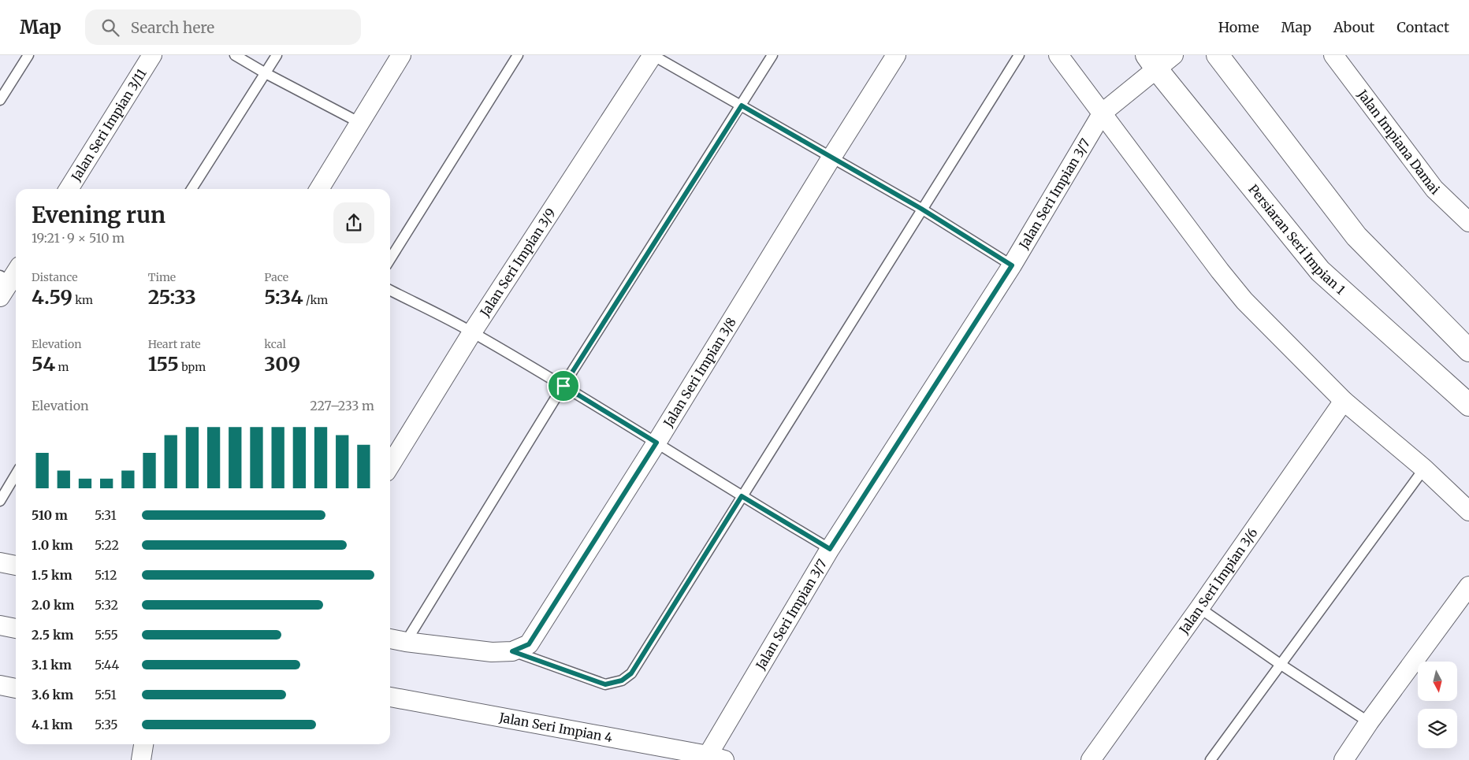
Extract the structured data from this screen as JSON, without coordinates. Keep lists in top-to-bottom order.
{
  "streets": {
    "street": [
      "Jalan Seri Impian 3/11",
      "Jalan Impiana Damai",
      "Jalan Seri Impian 3/7",
      "Persiaran Seri Impian 1",
      "Jalan Seri Impian 3/9",
      "Jalan Seri Impian 3/8",
      "Jalan Seri Impian 3/6",
      "Jalan Seri Impian 4"
    ]
  },
  "crossings": [
    ["Jalan Seri Impian 3/7", "Persiaran Seri Impian 1"],
    ["Jalan Seri Impian 3/7", "Jalan Seri Impian 4"]
  ],
  "north": "bottom",
  "page": {
    "header": "Map",
    "search": "Search here",
    "nav": [
      "Home",
      "Map",
      "About",
      "Contact"
    ],
    "heading": ["Evening run", "19:21 · 9 × 510 m"],
    "stats": [
      ["Distance", "4.59 km"],
      ["Time", "25:33"],
      ["Pace", "5:34 /km"],
      ["Elevation", "54 m"],
      ["Heart rate", "155 bpm"],
      ["kcal", "309"]
    ],
    "chart": ["Elevation", "227–233 m"],
    "list": [
      {
        "name": "510 m",
        "note": "5:31"
      },
      {
        "name": "1.0 km",
        "note": "5:22"
      },
      {
        "name": "1.5 km",
        "note": "5:12"
      },
      {
        "name": "2.0 km",
        "note": "5:32"
      },
      {
        "name": "2.5 km",
        "note": "5:55"
      },
      {
        "name": "3.1 km",
        "note": "5:44"
      },
      {
        "name": "3.6 km",
        "note": "5:51"
      },
      {
        "name": "4.1 km",
        "note": "5:35"
      }
    ]
  }
}
